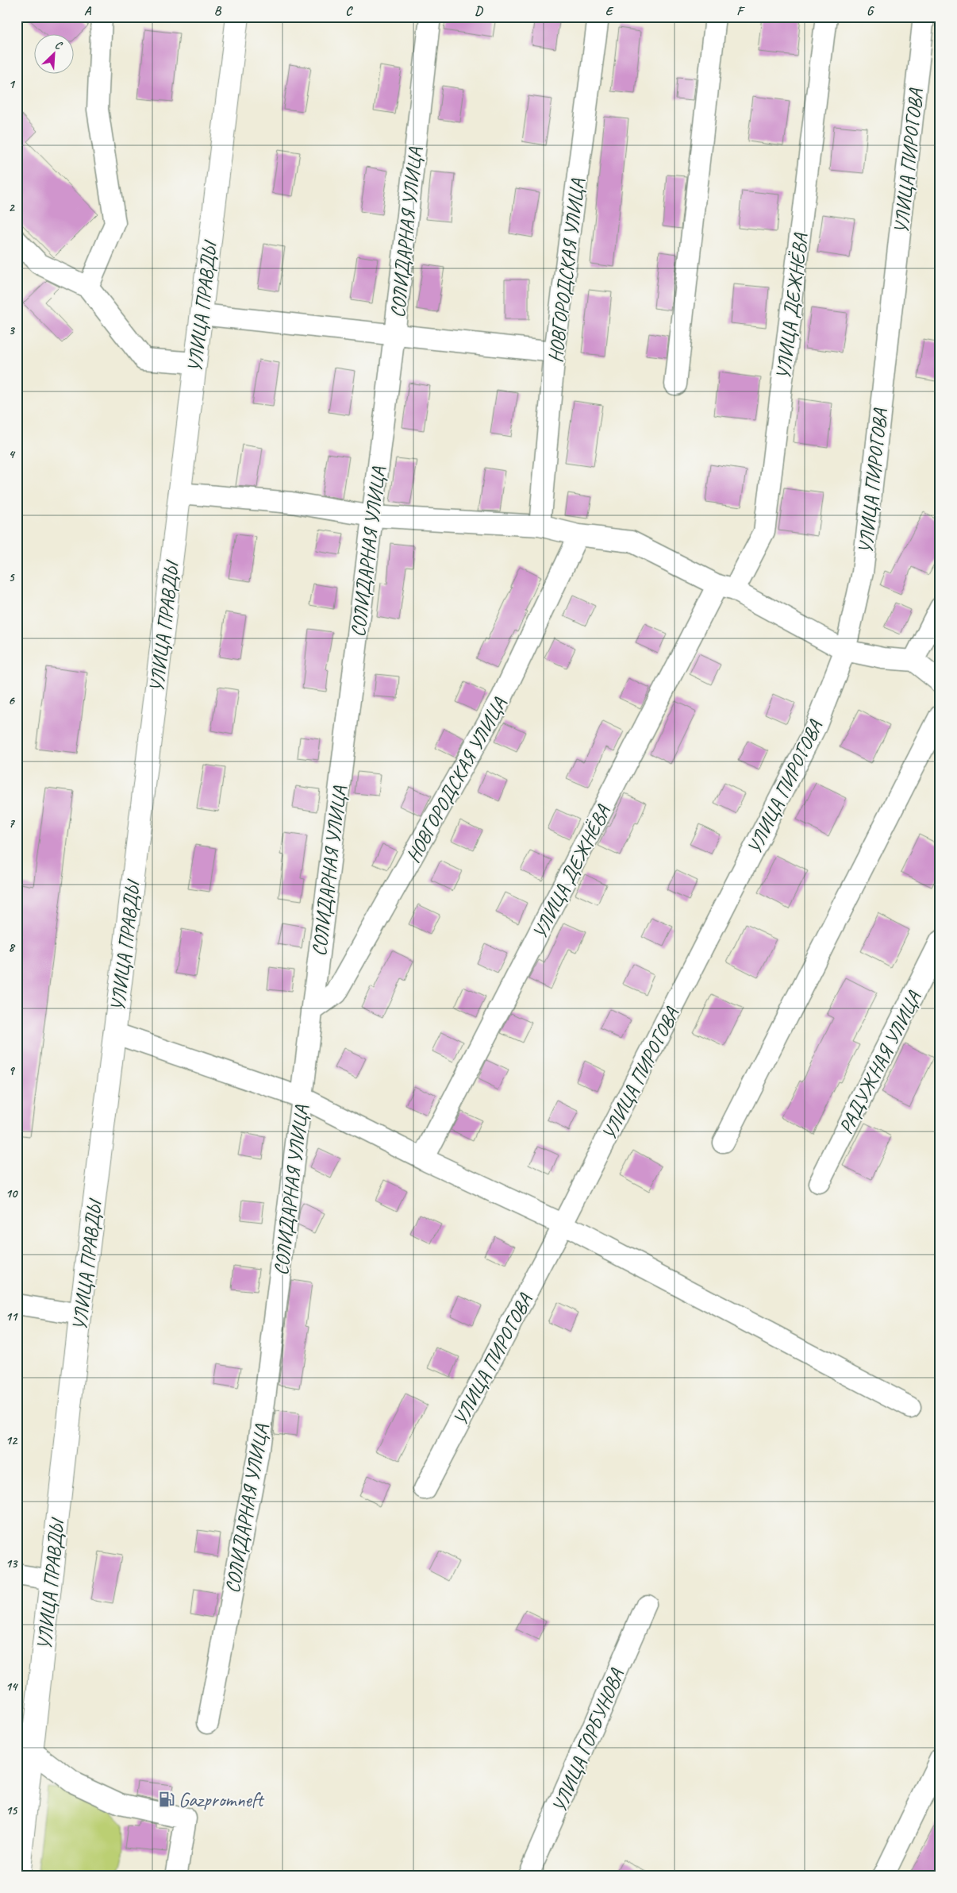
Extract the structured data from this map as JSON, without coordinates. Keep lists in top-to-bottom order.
{
  "streets": {
    "main road": ["УЛИЦА ПРАВДЫ"],
    "street": [
      "УЛИЦА ПИРОГОВА",
      "СОЛИДАРНАЯ УЛИЦА",
      "НОВГОРОДСКАЯ УЛИЦА",
      "УЛИЦА ДЕЖНЁВА",
      "РАДУЖНАЯ УЛИЦА",
      "УЛИЦА ГОРБУНОВА"
    ]
  },
  "crossings": [
    ["СОЛИДАРНАЯ УЛИЦА", "НОВГОРОДСКАЯ УЛИЦА"]
  ],
  "places": {
    "fuel station": ["Gazpromneft"]
  },
  "north": "top right",
  "grid": {
    "columns": [
      "A",
      "B",
      "C",
      "D",
      "E",
      "F",
      "G"
    ],
    "rows": [
      "1",
      "2",
      "3",
      "4",
      "5",
      "6",
      "7",
      "8",
      "9",
      "10",
      "11",
      "12",
      "13",
      "14",
      "15"
    ]
  }
}
